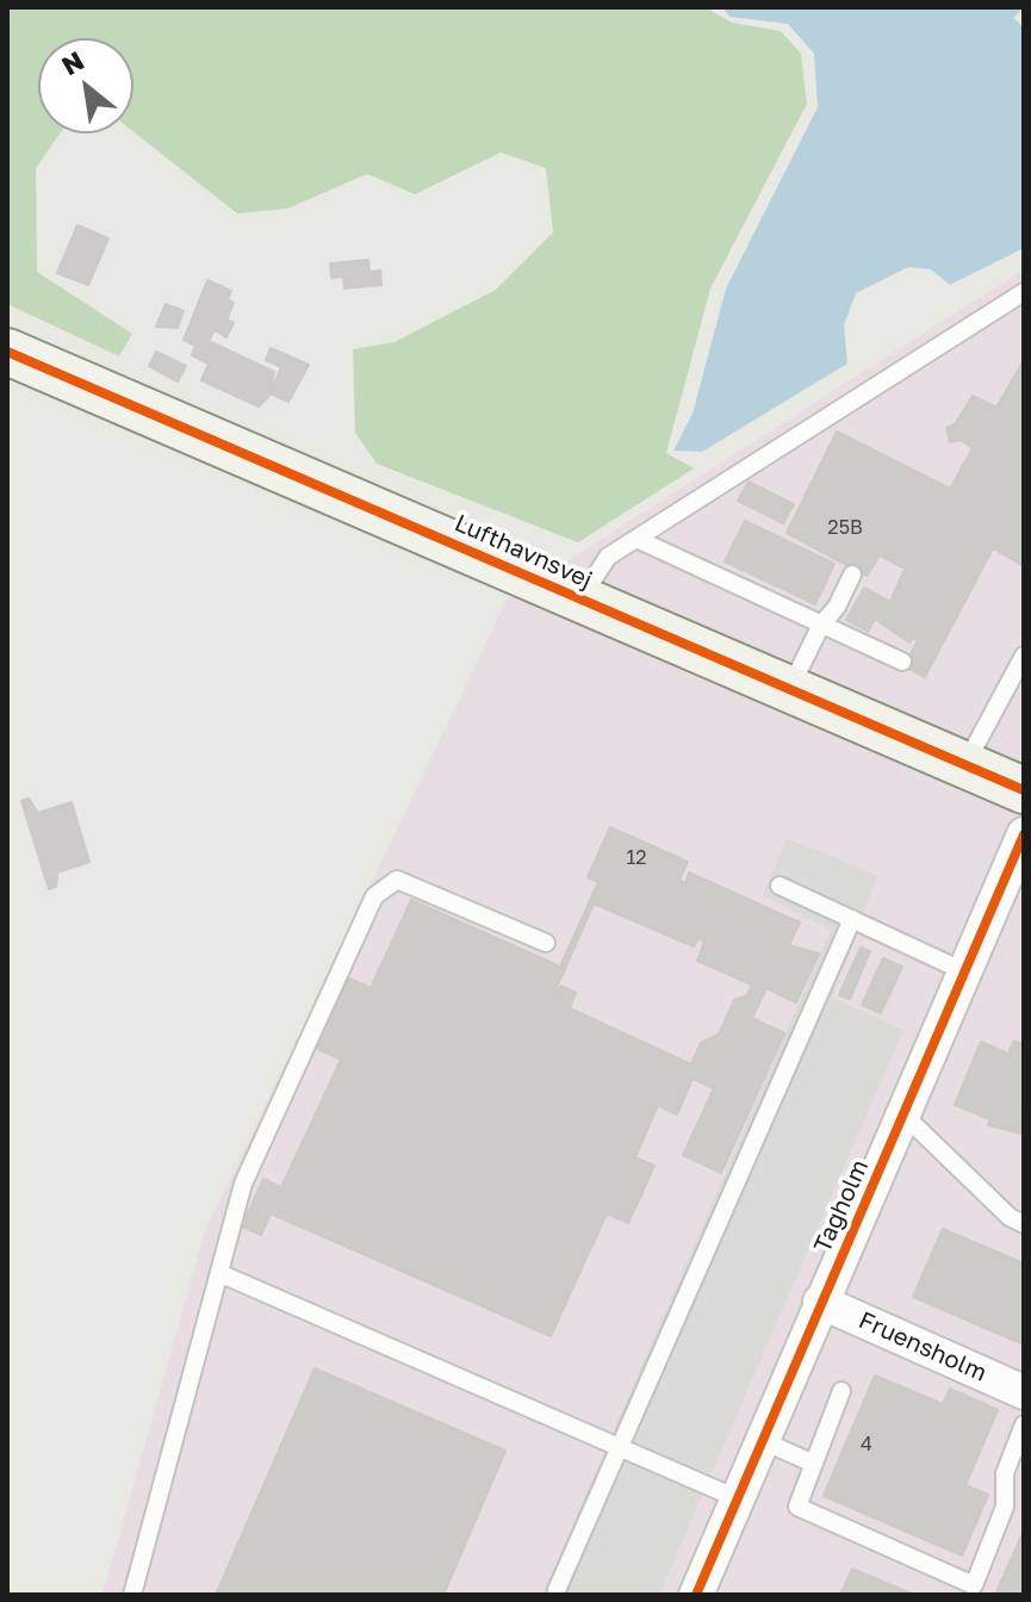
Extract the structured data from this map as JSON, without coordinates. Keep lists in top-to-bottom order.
{
  "streets": {
    "street": ["Lufthavnsvej", "Tagholm", "Fruensholm"]
  },
  "crossings": [
    ["Tagholm", "Fruensholm"]
  ],
  "house_numbers": ["25B", "12", "4"],
  "north": "top left"
}
